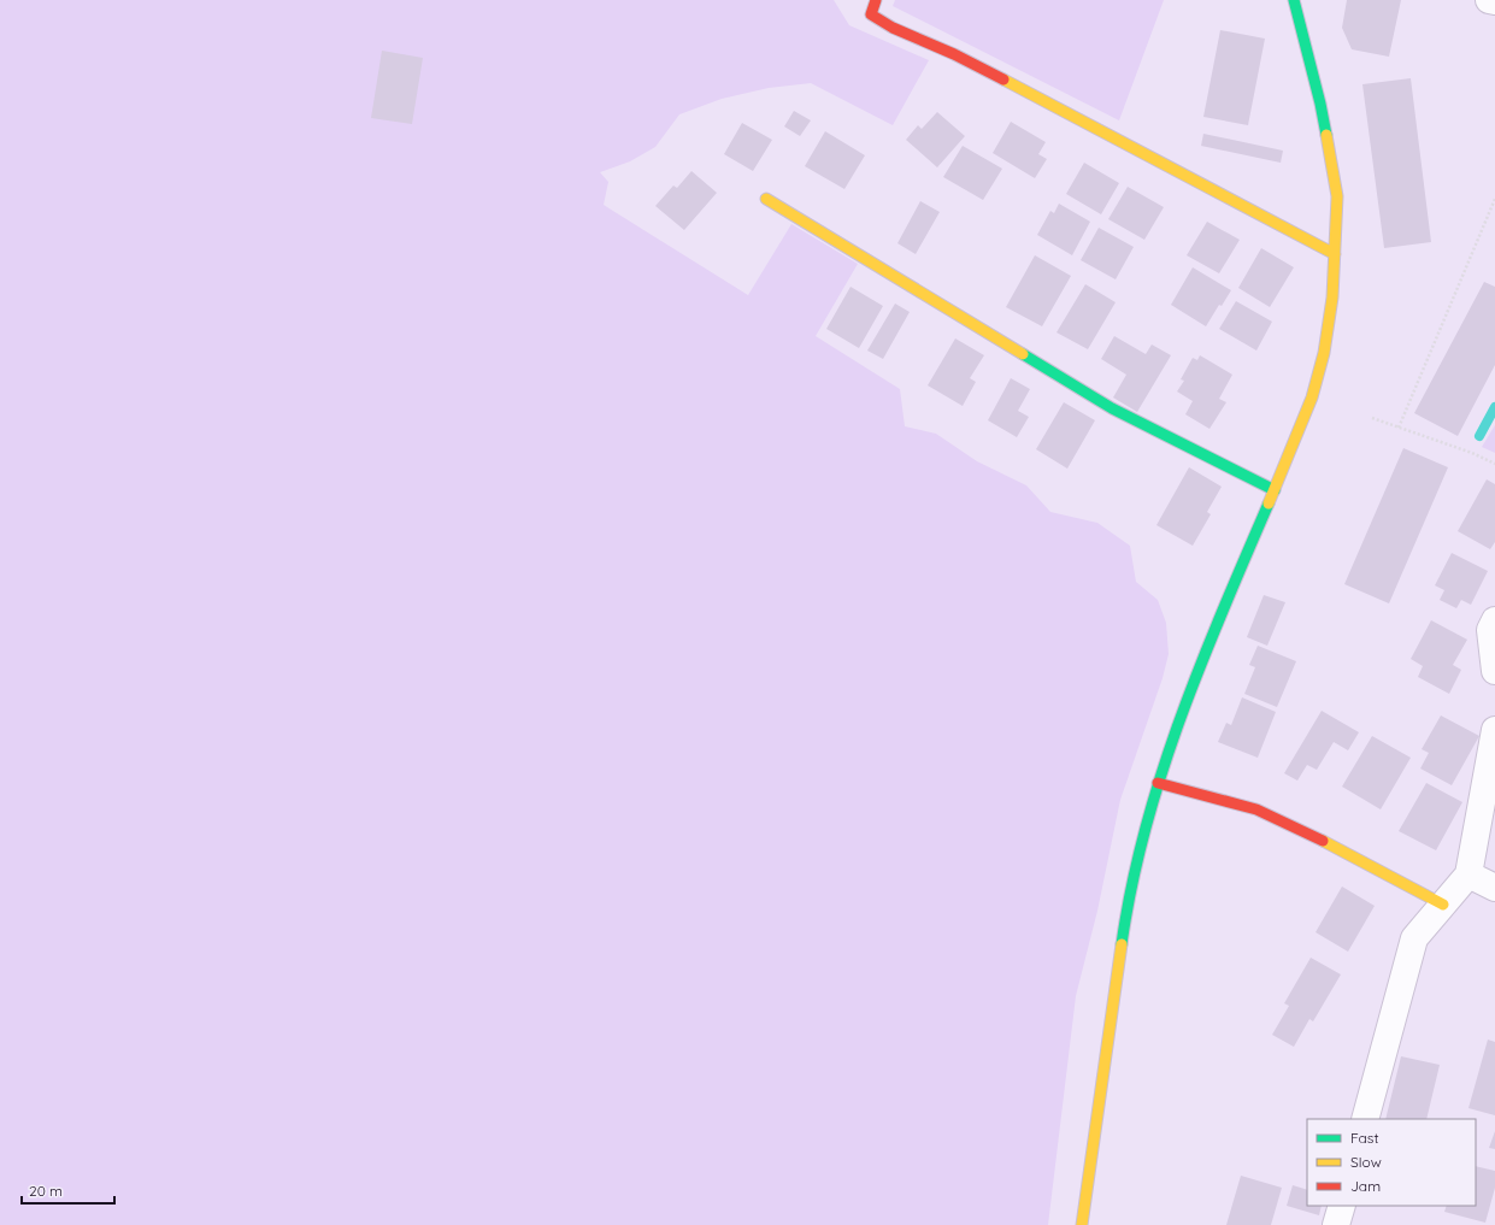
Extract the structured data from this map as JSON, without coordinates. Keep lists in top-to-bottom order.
{
  "legend": ["Fast", "Slow", "Jam"],
  "scale_bar": "20 m"
}
